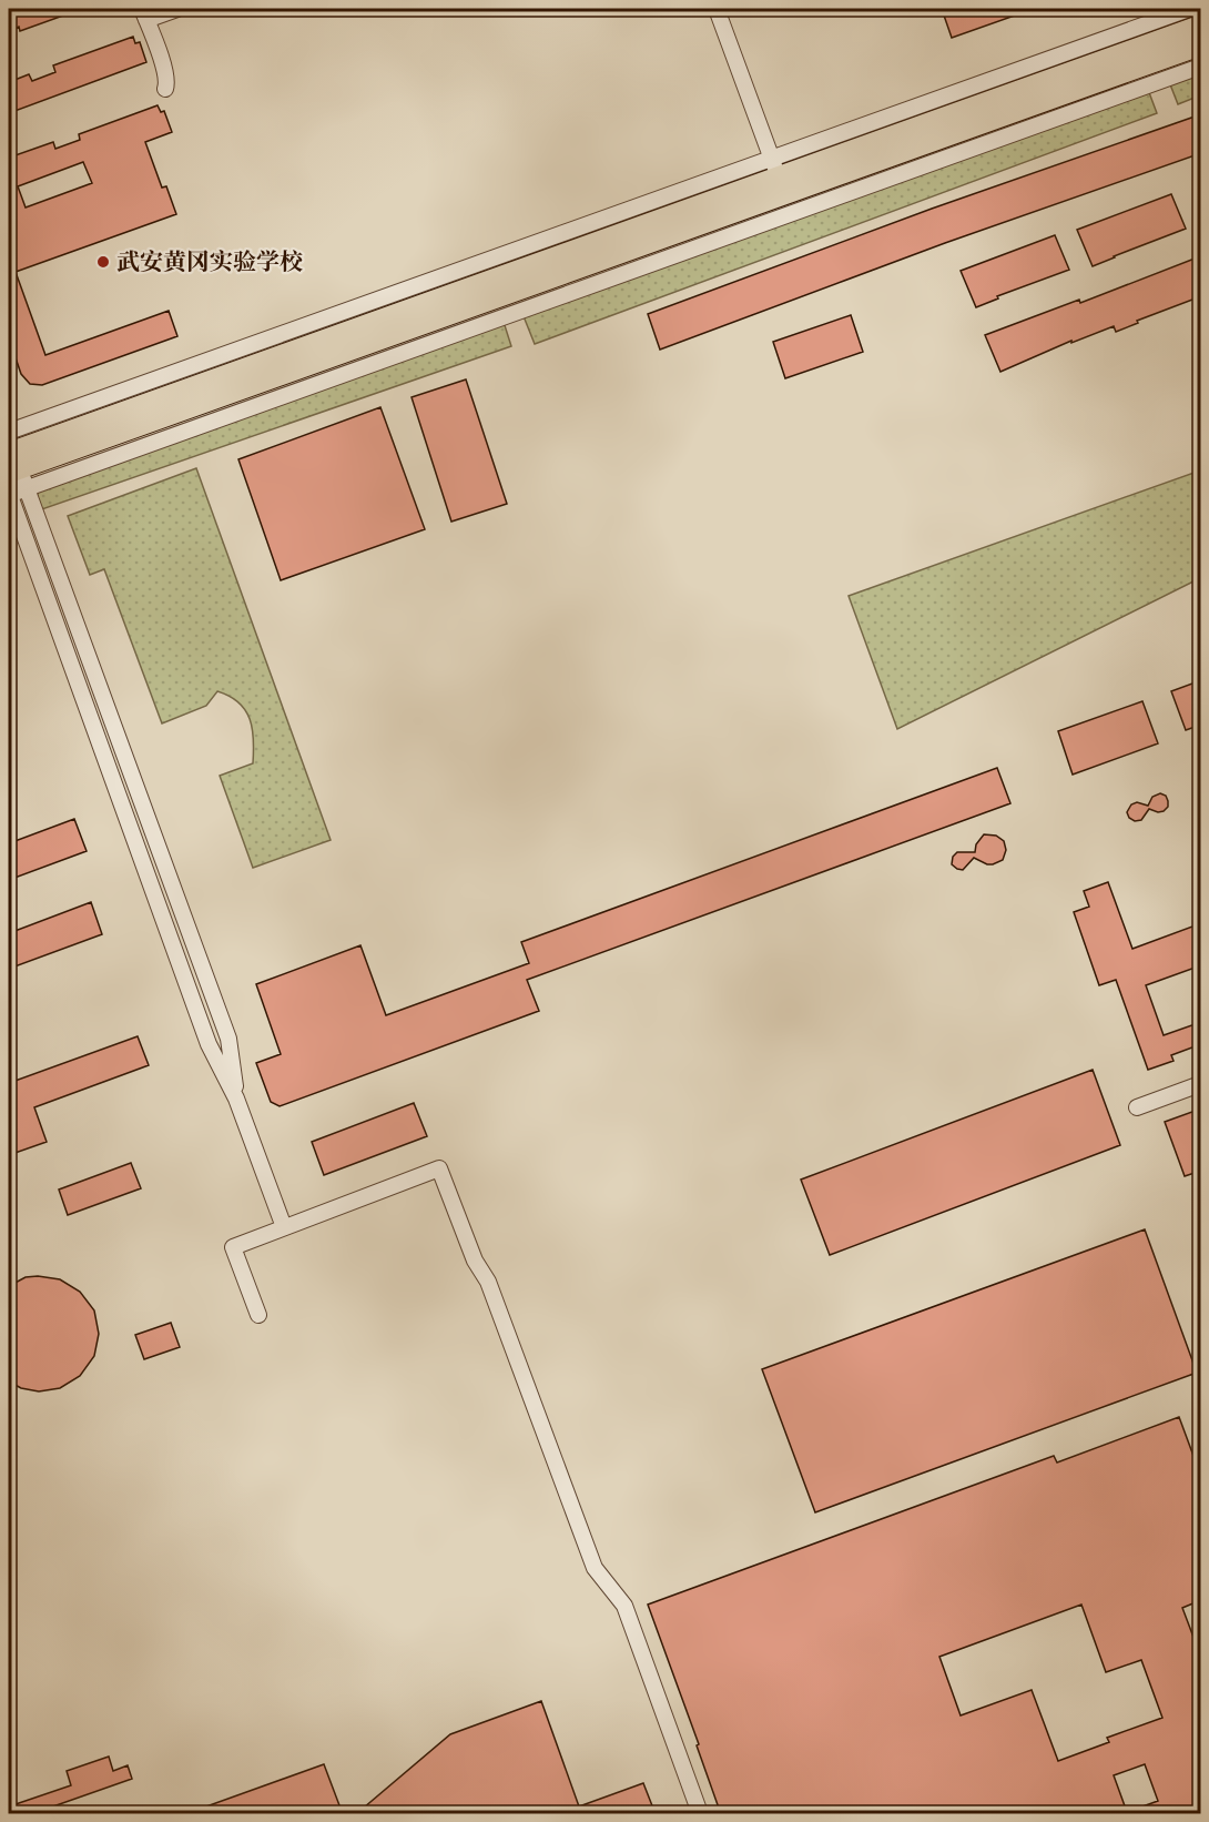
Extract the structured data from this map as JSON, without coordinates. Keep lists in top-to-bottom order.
{
  "places": ["武安黄冈实验学校"]
}
